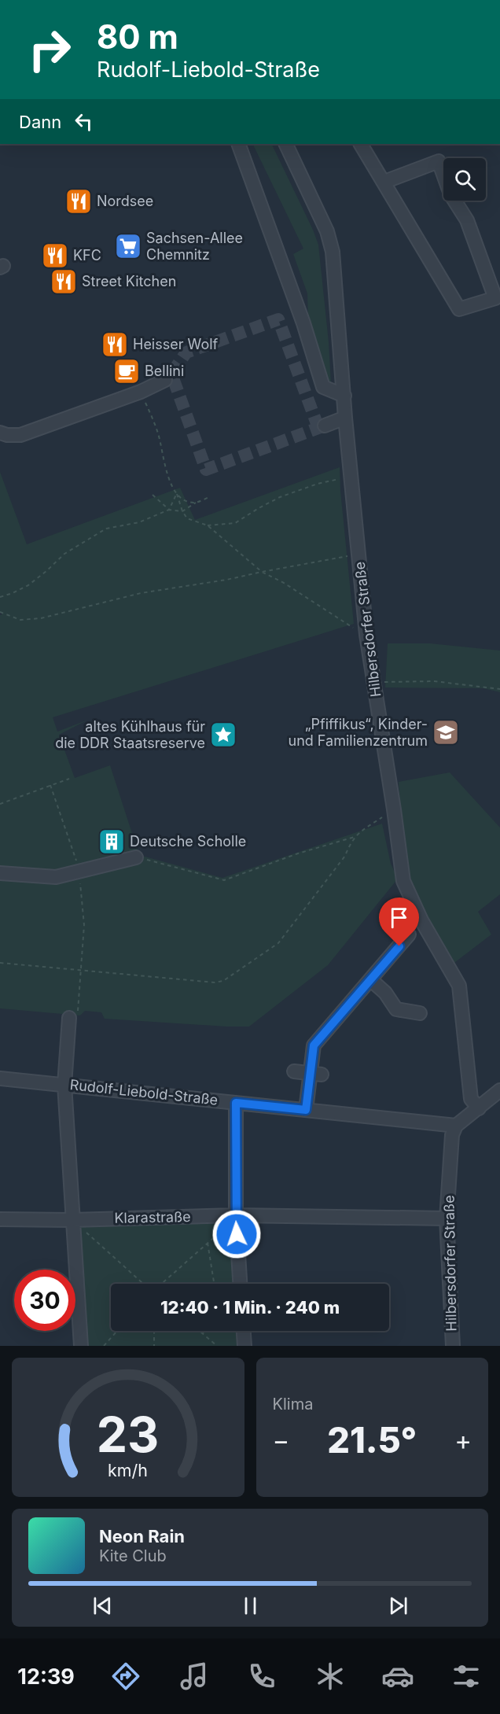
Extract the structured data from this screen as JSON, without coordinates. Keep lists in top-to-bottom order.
{
  "streets": {
    "street": ["Hilbersdorfer Straße", "Rudolf-Liebold-Straße", "Klarastraße"]
  },
  "crossings": [
    ["Hilbersdorfer Straße", "Rudolf-Liebold-Straße"],
    ["Hilbersdorfer Straße", "Klarastraße"]
  ],
  "places": {
    "restaurant": [
      "Nordsee",
      "KFC",
      "Street Kitchen",
      "Heisser Wolf"
    ],
    "supermarket": ["Sachsen-Allee Chemnitz"],
    "cafe": ["Bellini"],
    "school or university": ["„Pfiffikus“, Kinder- und Familienzentrum"],
    "place": ["altes Kühlhaus für die DDR Staatsreserve"],
    "building": ["Deutsche Scholle"]
  },
  "page": {
    "turn": ["80 m", "Rudolf-Liebold-Straße"],
    "then": "Dann",
    "limit": "30",
    "trip": "12:40 · 1 Min. · 240 m",
    "tile": "Klima",
    "heat": ["−", "21.5°", "+"],
    "song": ["Neon Rain", "Kite Club"],
    "tabs": "12:39",
    "gauge": ["23", "km/h"]
  }
}
